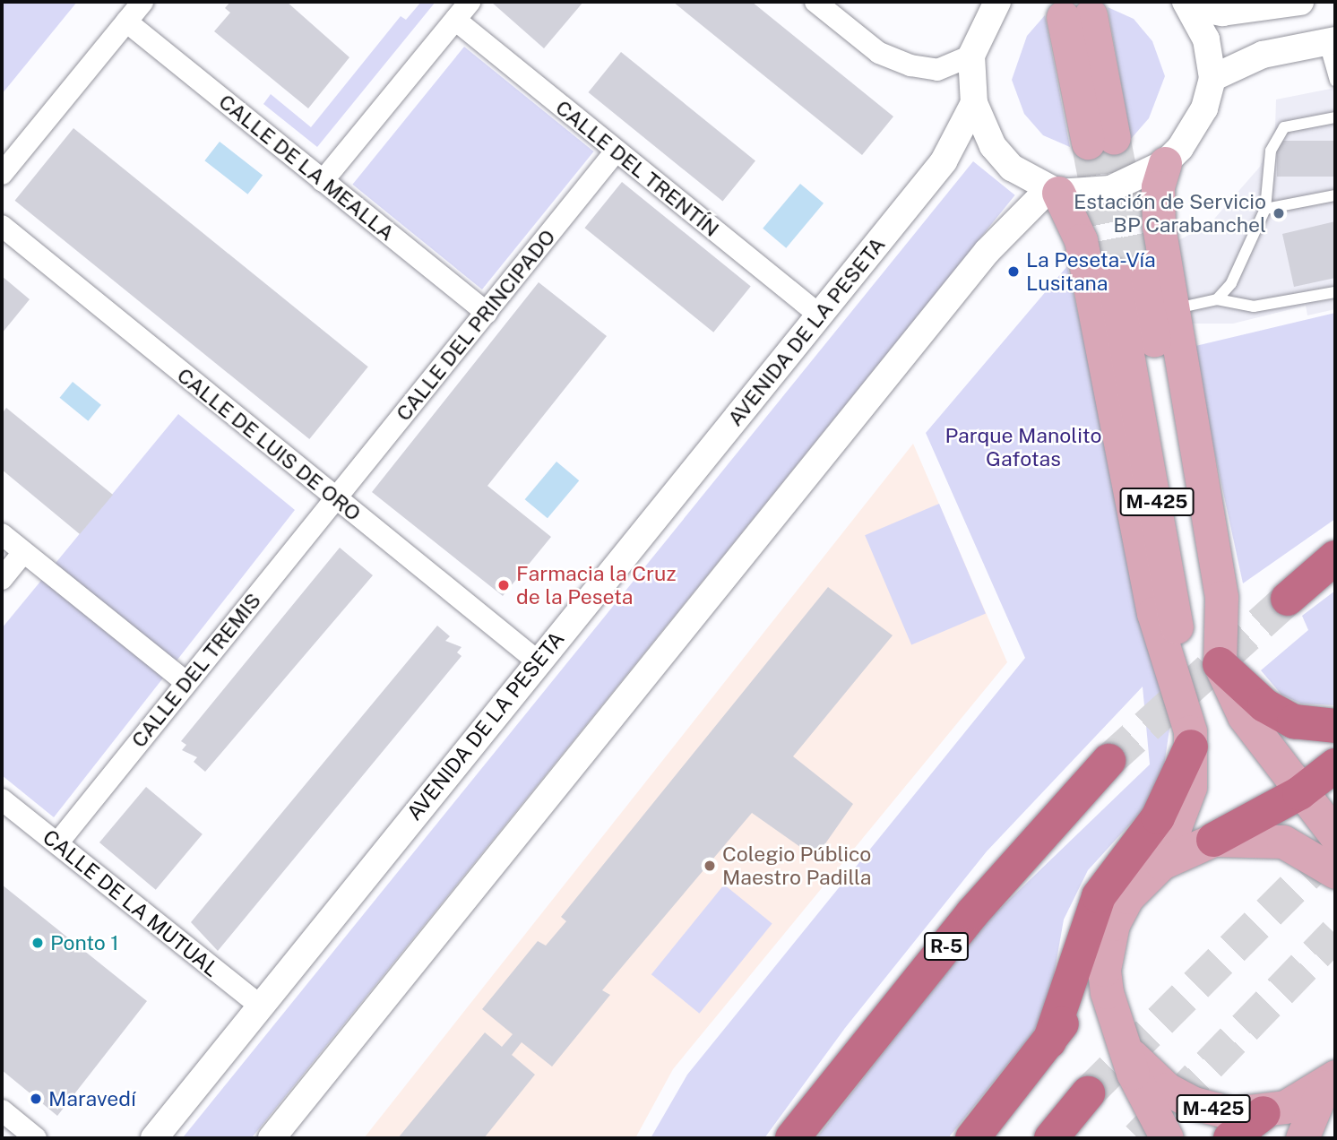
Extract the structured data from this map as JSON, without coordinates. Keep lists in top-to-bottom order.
{
  "streets": {
    "highway": ["M-425", "R-5"],
    "street": [
      "CALLE DE LA MEALLA",
      "CALLE DEL TRENTÍN",
      "CALLE DEL PRINCIPADO",
      "AVENIDA DE LA PESETA",
      "CALLE DE LUIS DE ORO",
      "CALLE DEL TREMIS",
      "CALLE DE LA MUTUAL"
    ]
  },
  "crossings": [
    ["CALLE DE LA MEALLA", "CALLE DEL PRINCIPADO"],
    ["CALLE DEL TRENTÍN", "CALLE DEL PRINCIPADO"],
    ["CALLE DEL TRENTÍN", "AVENIDA DE LA PESETA"],
    ["CALLE DEL PRINCIPADO", "CALLE DE LUIS DE ORO"],
    ["CALLE DEL PRINCIPADO", "CALLE DEL TREMIS"],
    ["AVENIDA DE LA PESETA", "CALLE DE LUIS DE ORO"],
    ["AVENIDA DE LA PESETA", "CALLE DE LA MUTUAL"],
    ["CALLE DE LUIS DE ORO", "CALLE DEL TREMIS"],
    ["CALLE DEL TREMIS", "CALLE DE LA MUTUAL"]
  ],
  "parks": ["Parque Manolito Gafotas"],
  "places": [
    "Estación de Servicio BP Carabanchel",
    "La Peseta-Vía Lusitana",
    "Farmacia la Cruz de la Peseta",
    "Colegio Público Maestro Padilla",
    "Ponto 1",
    "Maravedí"
  ]
}
